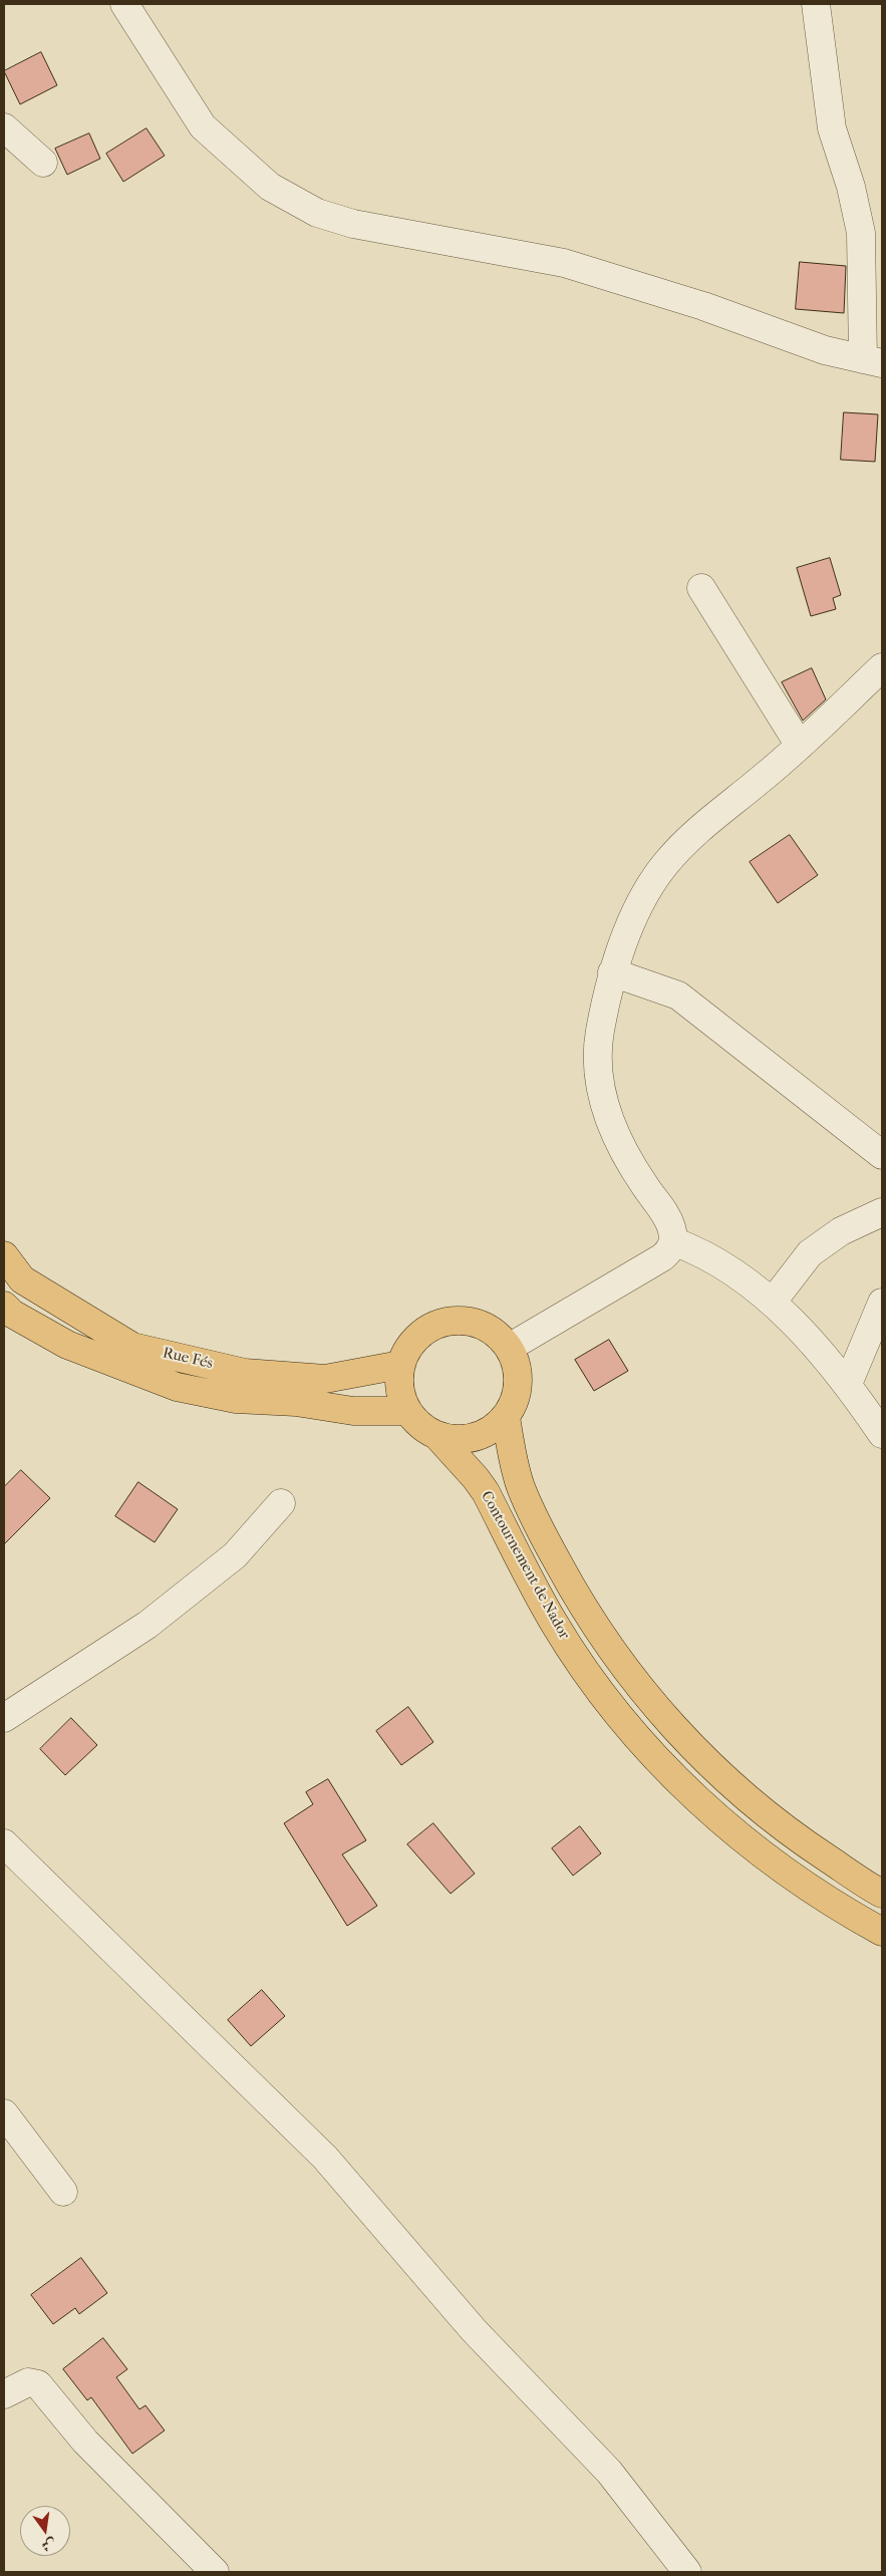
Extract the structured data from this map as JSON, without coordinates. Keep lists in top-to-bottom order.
{
  "streets": {
    "highway": ["Rue Fés", "Contournement de Nador"]
  },
  "crossings": [
    ["Rue Fés", "Contournement de Nador"]
  ],
  "north": "bottom"
}
